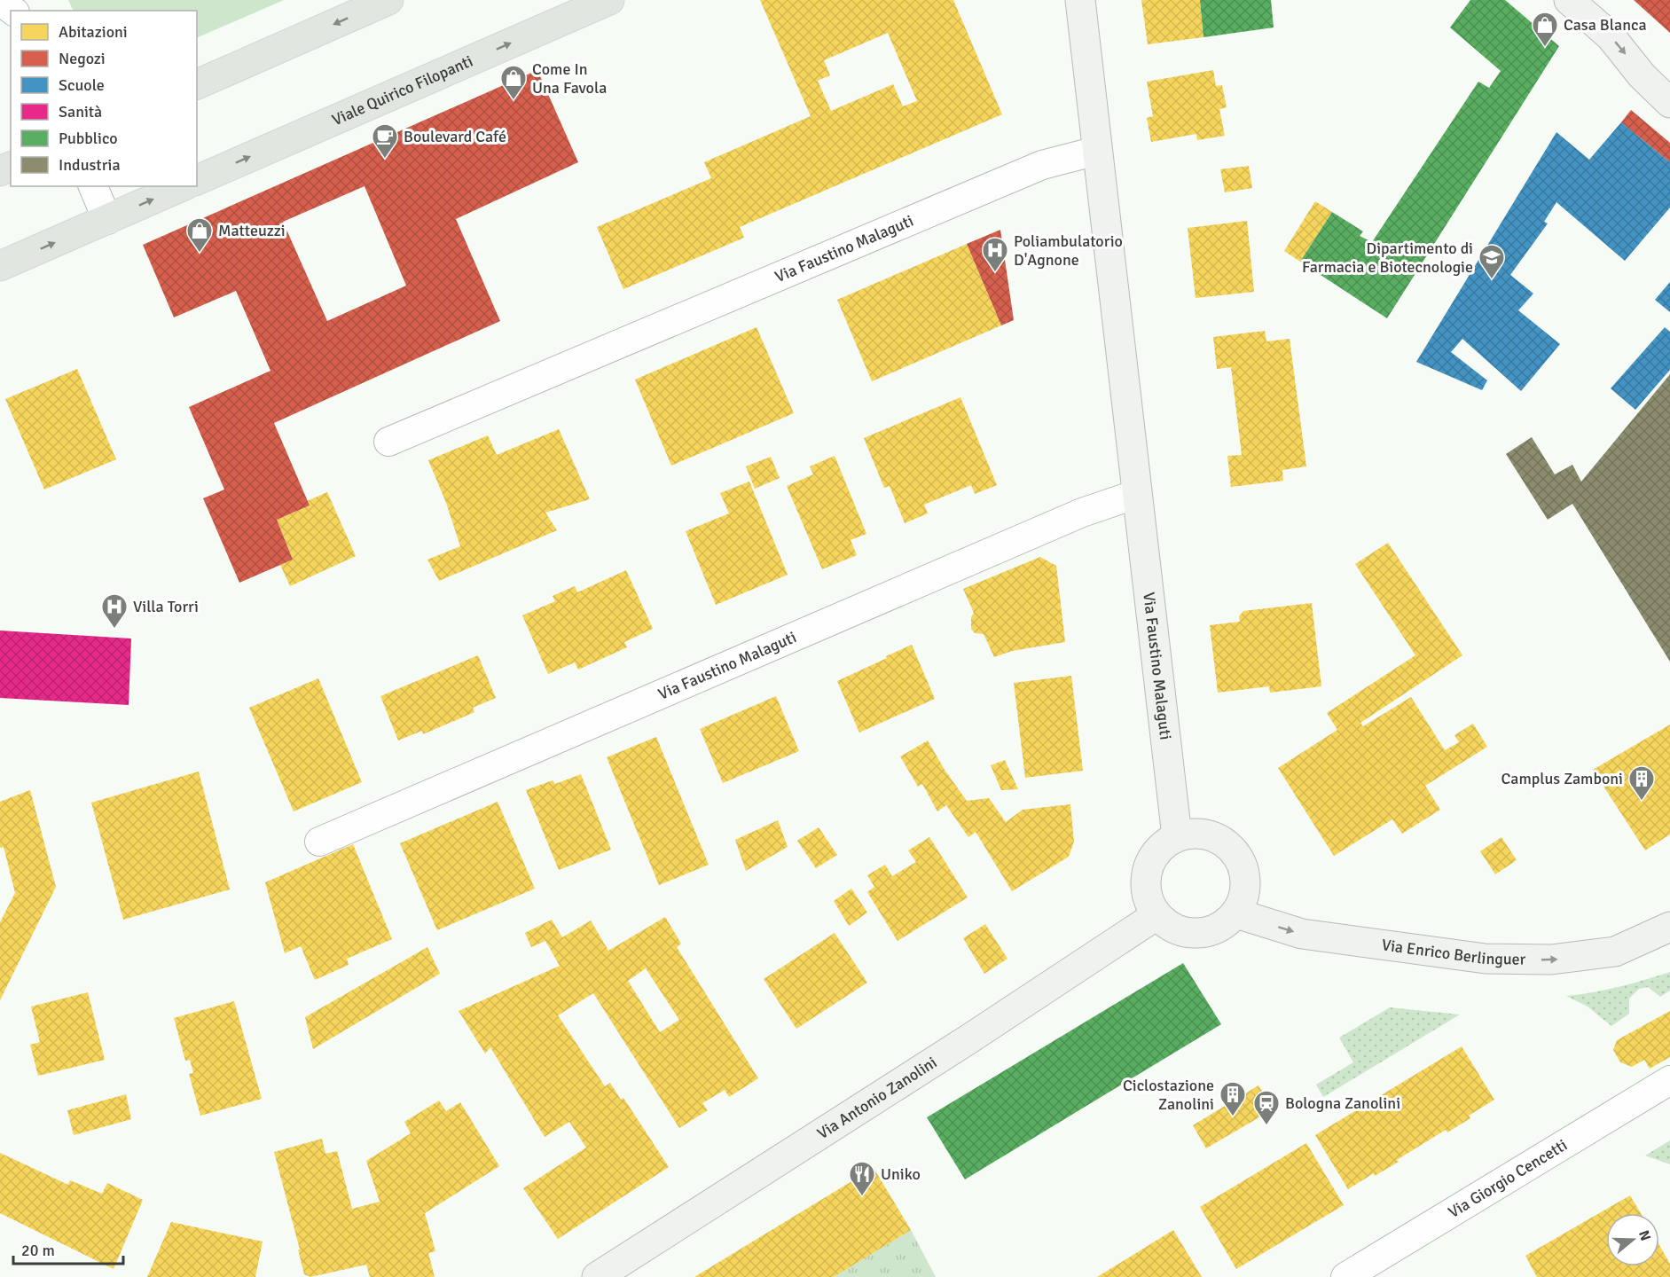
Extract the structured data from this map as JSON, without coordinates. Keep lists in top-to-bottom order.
{
  "streets": {
    "main road": [
      "Viale Quirico Filopanti",
      "Via Faustino Malaguti",
      "Via Enrico Berlinguer",
      "Via Antonio Zanolini"
    ],
    "street": ["Via Giorgio Cencetti"]
  },
  "crossings": [
    ["Via Faustino Malaguti", "Via Enrico Berlinguer"],
    ["Via Faustino Malaguti", "Via Antonio Zanolini"],
    ["Via Enrico Berlinguer", "Via Antonio Zanolini"]
  ],
  "one_way": ["Via Enrico Berlinguer"],
  "places": {
    "shop": ["Casa Blanca", "Come In Una Favola", "Matteuzzi"],
    "cafe": ["Boulevard Café"],
    "hospital": ["Poliambulatorio D'Agnone", "Villa Torri"],
    "school or university": ["Dipartimento di Farmacia e Biotecnologie"],
    "building": ["Camplus Zamboni", "Ciclostazione Zanolini"],
    "station": ["Bologna Zanolini"],
    "restaurant": ["Uniko"]
  },
  "legend": [
    "Abitazioni",
    "Negozi",
    "Scuole",
    "Sanità",
    "Pubblico",
    "Industria"
  ],
  "scale_bar": "20 m",
  "north": "right"
}
